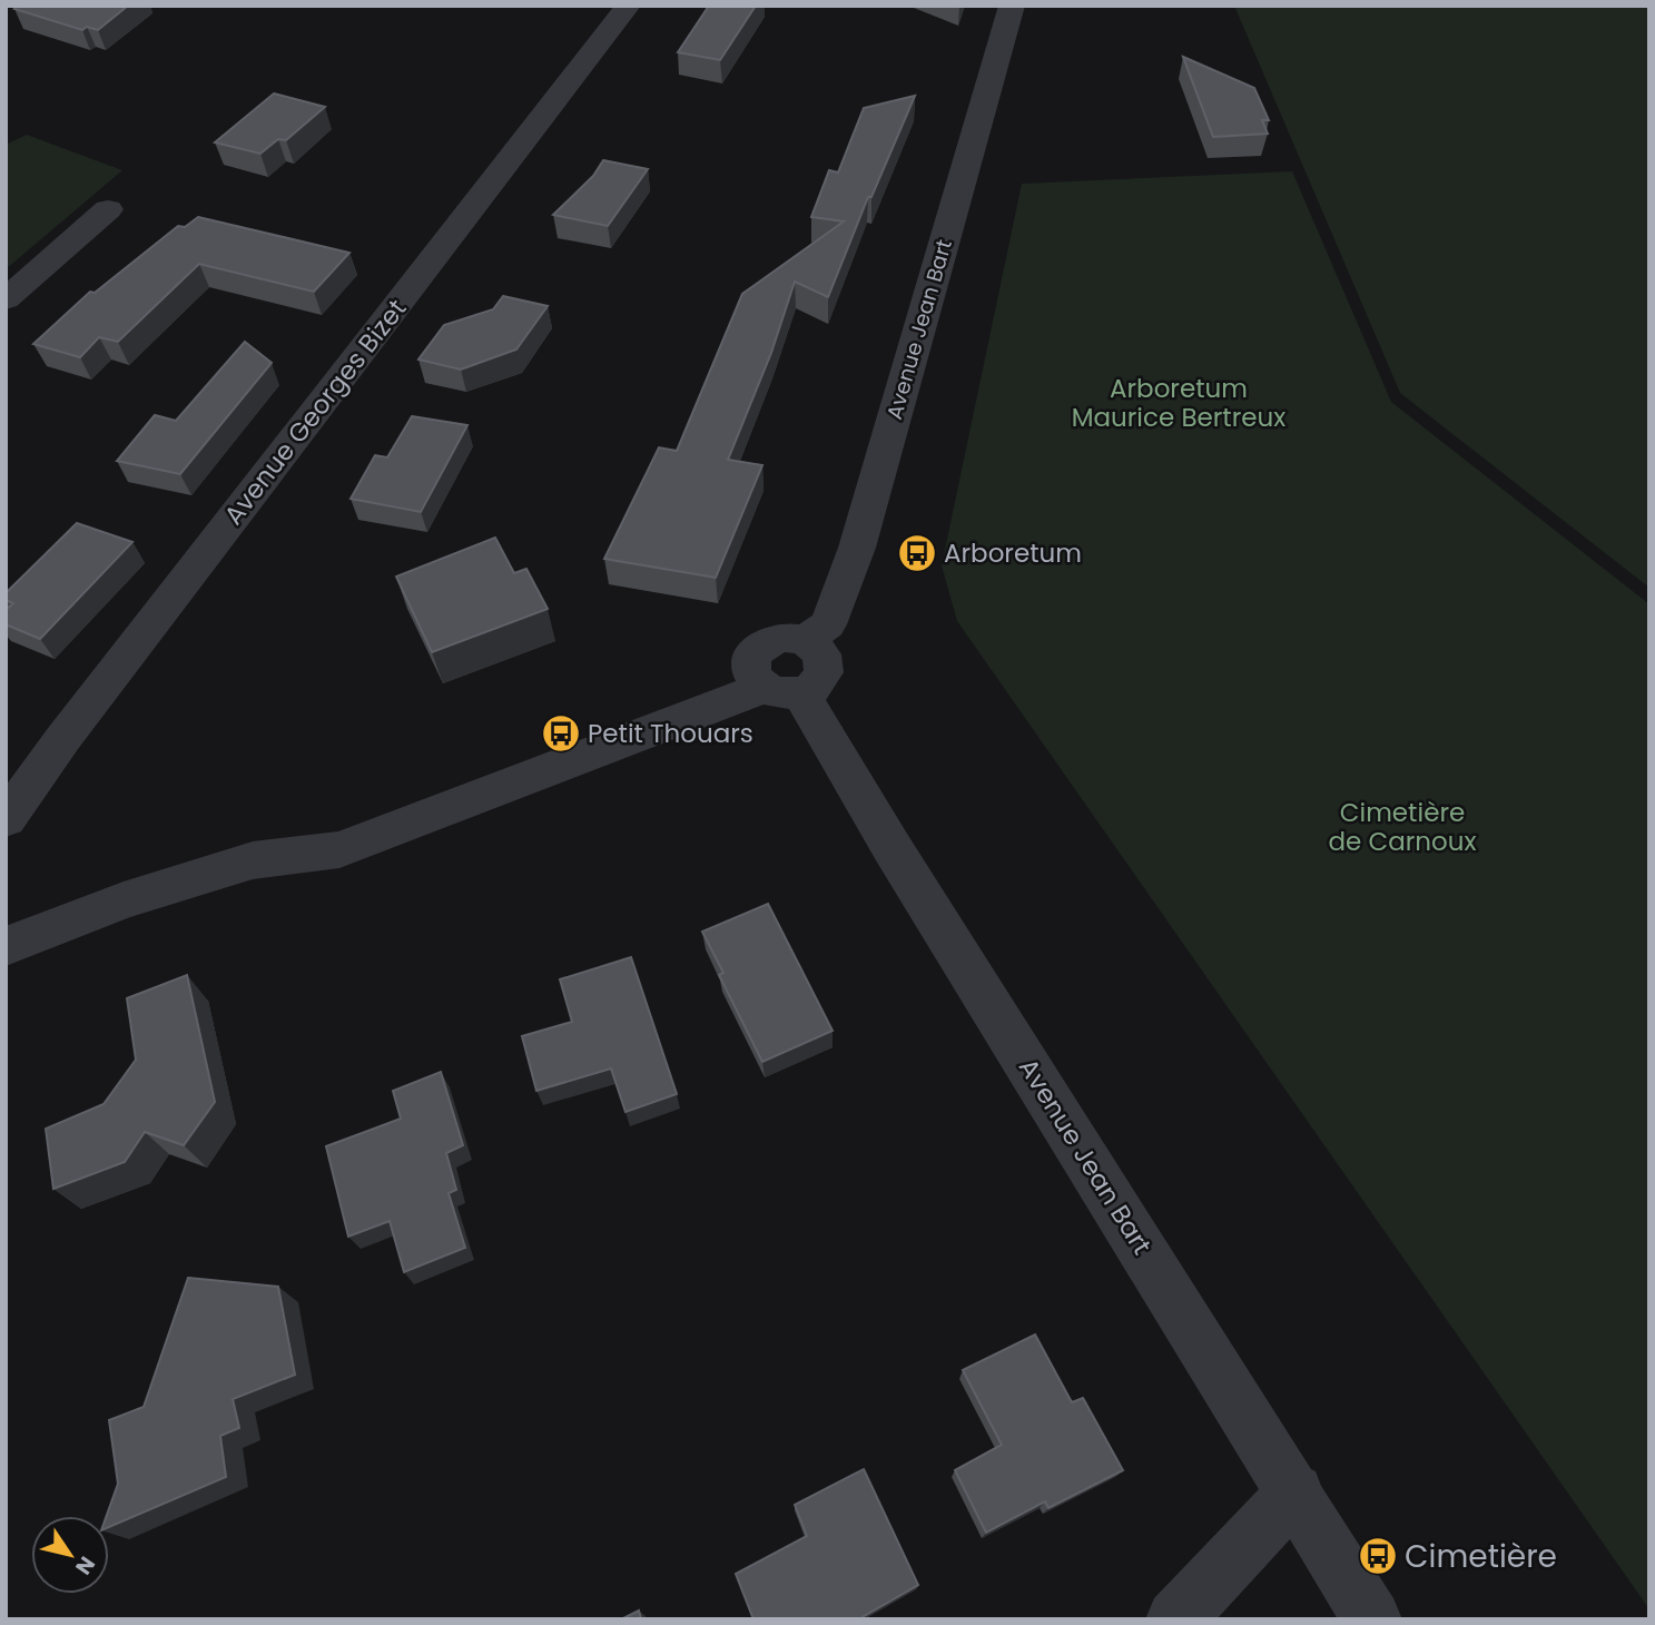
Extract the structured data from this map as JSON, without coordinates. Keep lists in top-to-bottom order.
{
  "streets": {
    "street": ["Avenue Jean Bart", "Avenue Georges Bizet"]
  },
  "parks": ["Arboretum Maurice Bertreux", "Cimetière de Carnoux"],
  "places": {
    "bus stop": ["Arboretum", "Petit Thouars", "Cimetière"]
  },
  "north": "bottom right"
}
